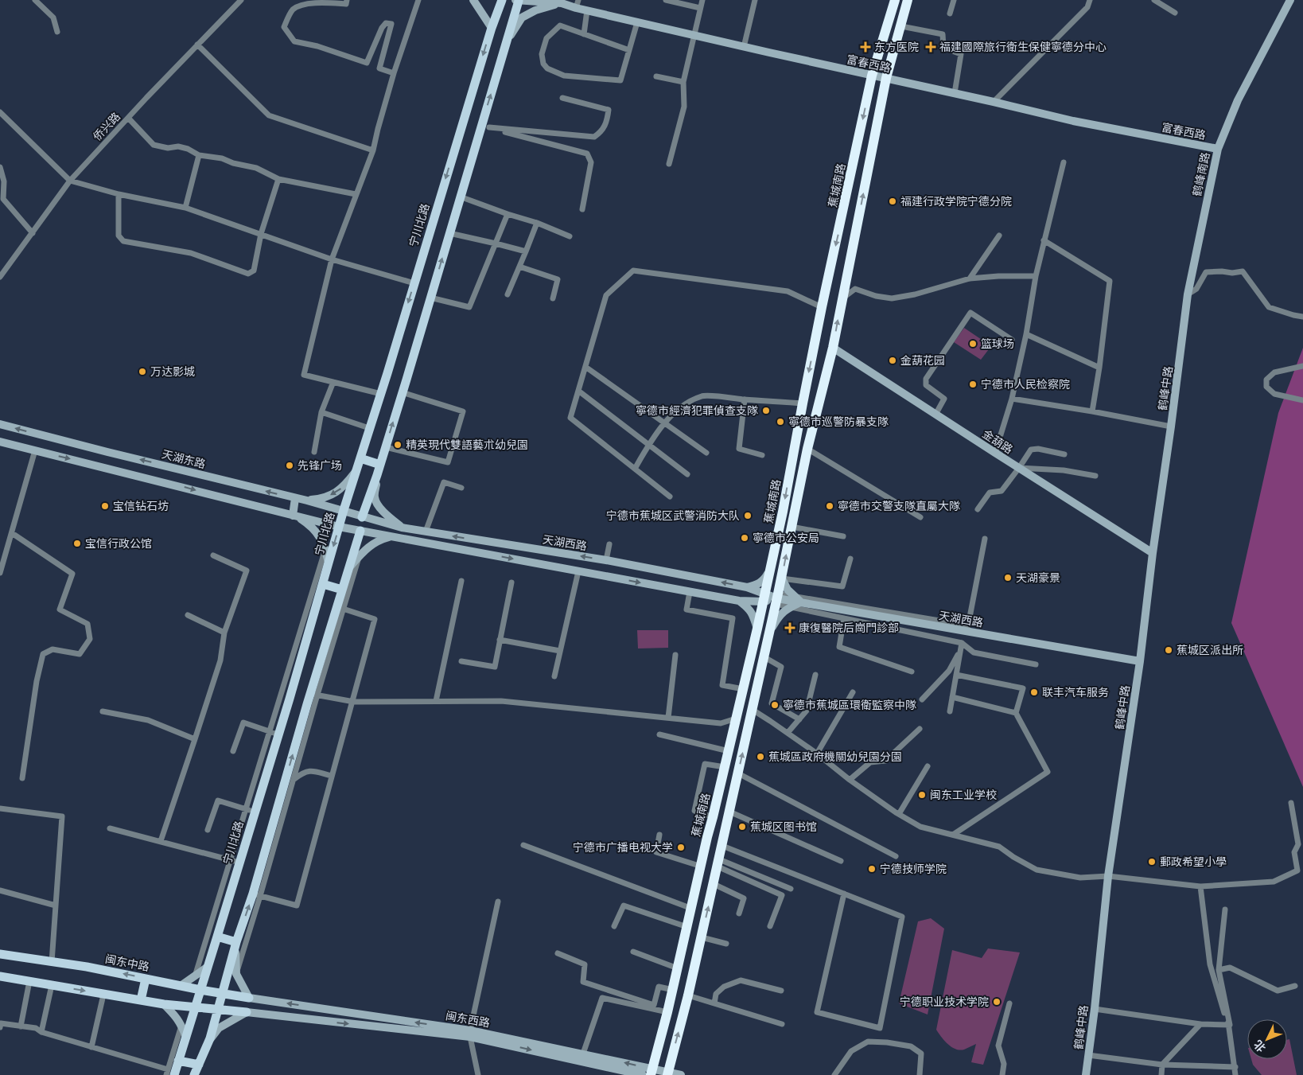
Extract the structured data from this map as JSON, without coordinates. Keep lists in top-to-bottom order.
{
  "streets": {
    "highway": ["蕉城南路"],
    "main road": [
      "富春西路",
      "鹤峰南路",
      "宁川北路",
      "鹤峰中路",
      "金葫路",
      "天湖东路",
      "天湖西路",
      "闽东中路",
      "闽东西路"
    ],
    "street": ["侨兴路"]
  },
  "crossings": [
    ["富春西路", "鹤峰南路"],
    ["富春西路", "蕉城南路"],
    ["鹤峰南路", "鹤峰中路"],
    ["蕉城南路", "天湖西路"],
    ["蕉城南路", "闽东西路"],
    ["宁川北路", "天湖东路"],
    ["宁川北路", "闽东中路"],
    ["鹤峰中路", "金葫路"],
    ["鹤峰中路", "天湖西路"],
    ["天湖东路", "天湖西路"],
    ["闽东中路", "闽东西路"]
  ],
  "places": {
    "health": ["东方医院", "福建國際旅行衛生保健寧德分中心", "康復醫院后崗門診部"],
    "other": [
      "福建行政学院宁德分院",
      "篮球场",
      "金葫花园",
      "万达影城",
      "宁德市人民检察院",
      "寧德市經濟犯罪偵查支隊",
      "寧德市巡警防暴支隊",
      "精英現代雙語藝朮幼兒園",
      "先锋广场",
      "宝信钻石坊",
      "寧德市交警支隊直屬大隊",
      "宁德市蕉城区武警消防大队",
      "寧德市公安局",
      "宝信行政公馆",
      "天湖豪景",
      "蕉城区派出所",
      "联丰汽车服务",
      "寧德市蕉城區環衛監察中隊",
      "蕉城區政府機關幼兒園分園",
      "闽东工业学校",
      "蕉城区图书馆",
      "宁德市广播电视大学",
      "郵政希望小學",
      "宁德技师学院",
      "宁德职业技术学院"
    ]
  },
  "north": "bottom left"
}
